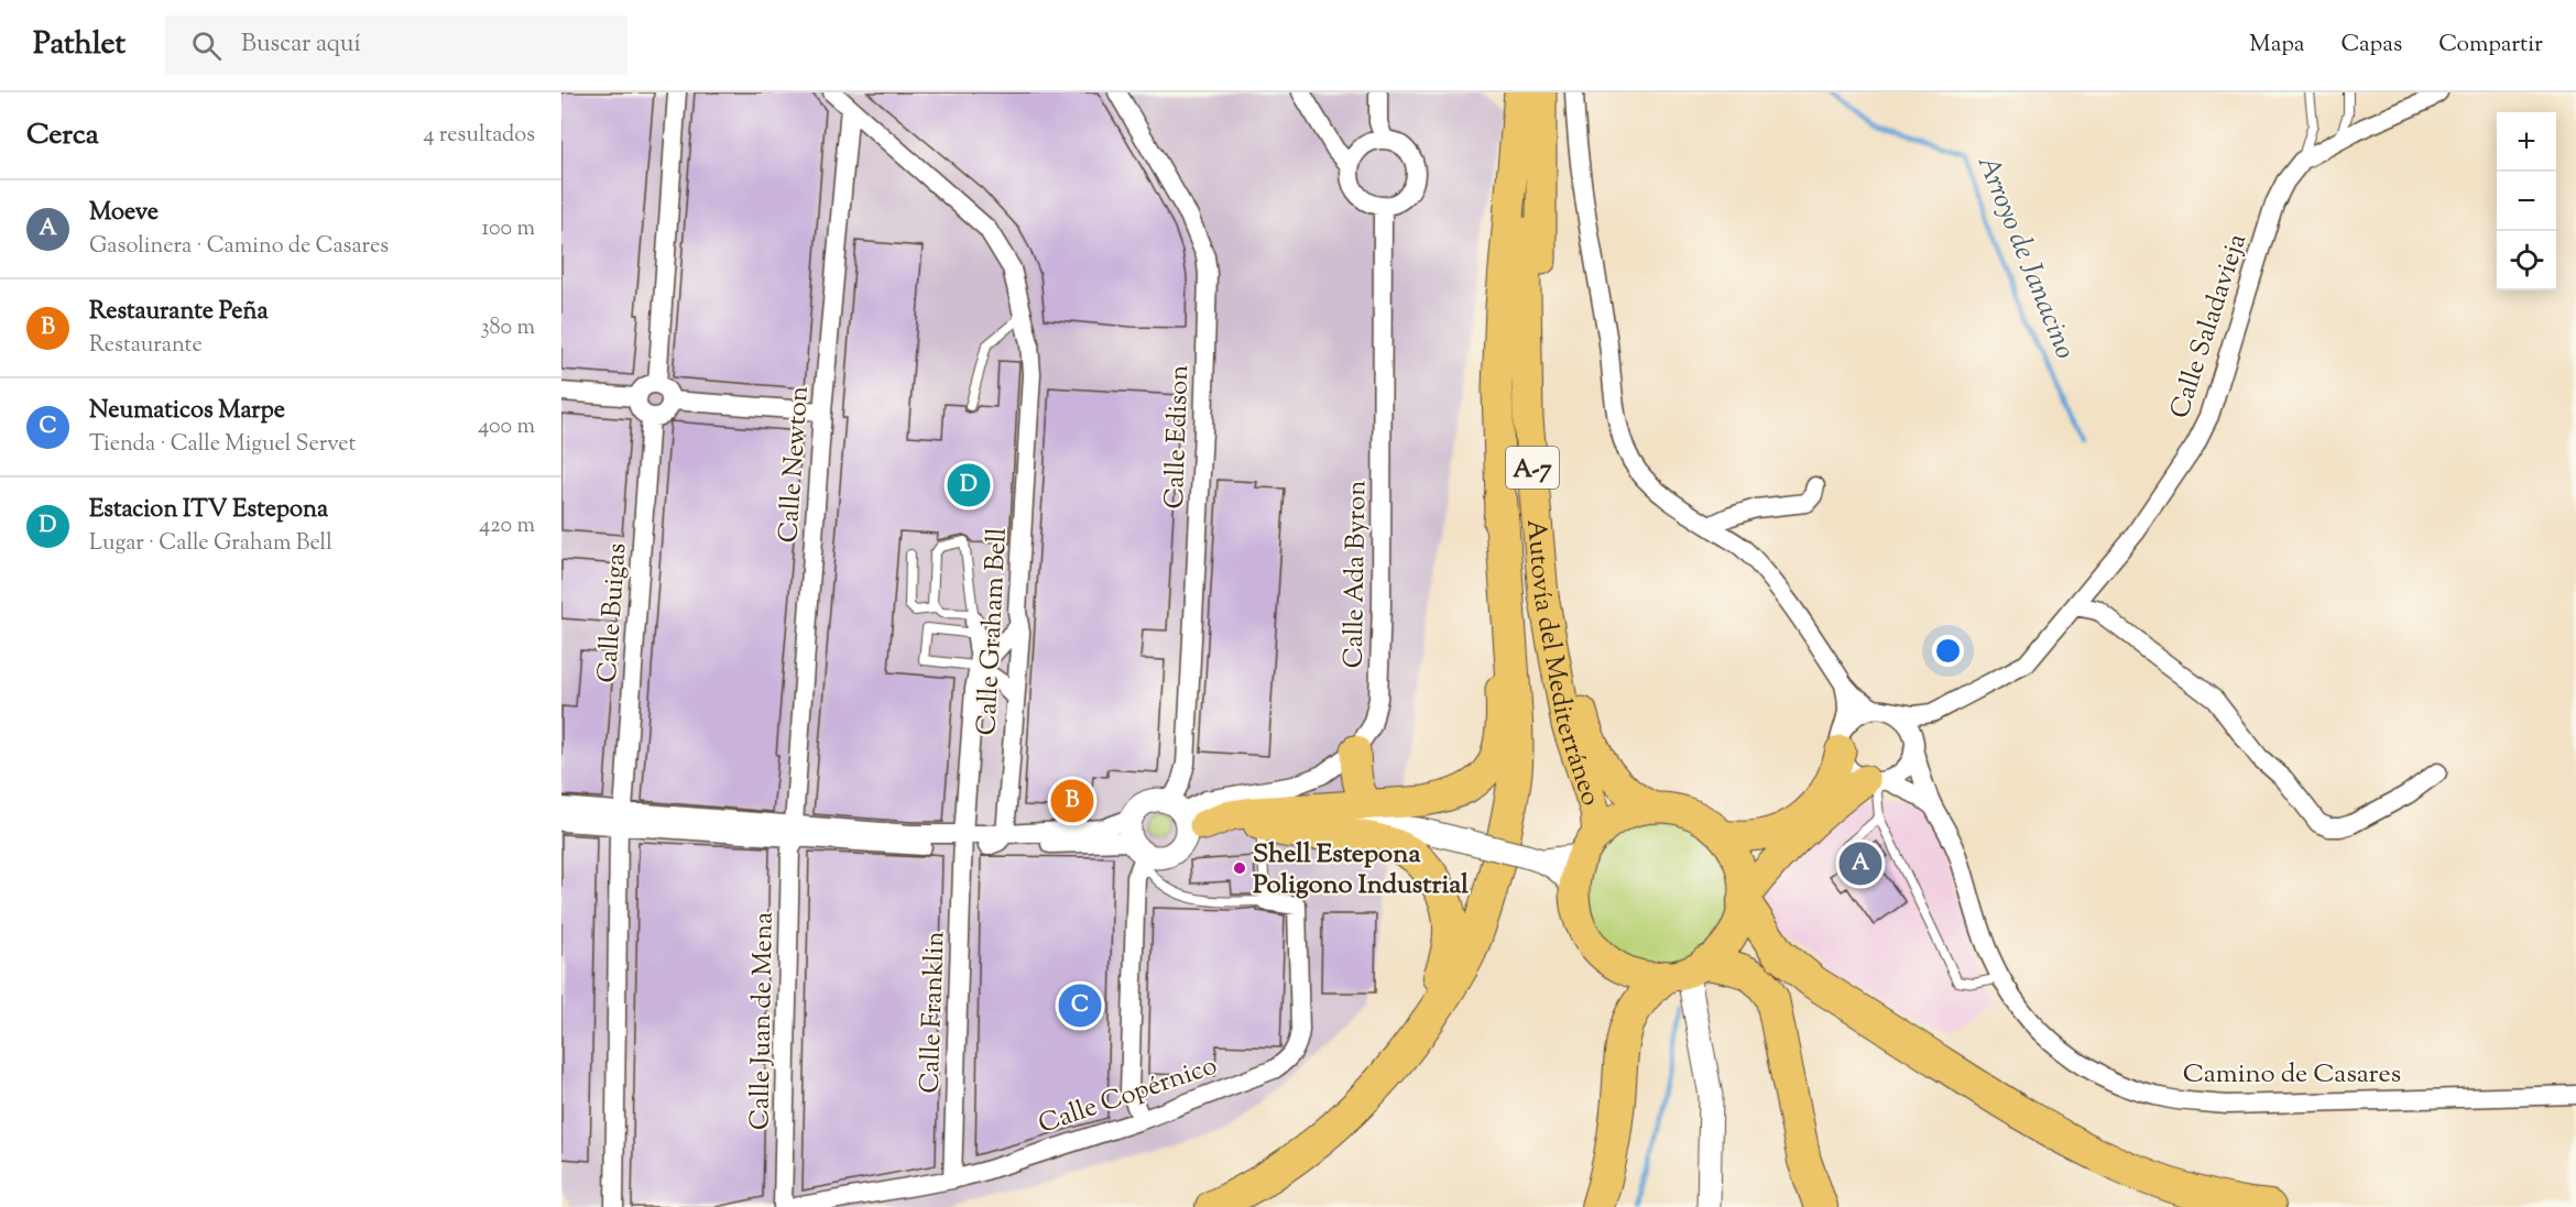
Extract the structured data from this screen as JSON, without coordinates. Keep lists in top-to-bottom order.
{
  "streets": {
    "highway": ["A-7", "Autovía del Mediterráneo"],
    "street": [
      "Calle Saladavieja",
      "Calle Edison",
      "Calle Newton",
      "Calle Ada Byron",
      "Calle Buigas",
      "Calle Graham Bell",
      "Calle Franklin",
      "Calle Juan de Mena",
      "Camino de Casares",
      "Calle Copérnico"
    ]
  },
  "crossings": [
    ["Calle Saladavieja", "Camino de Casares"],
    ["Calle Edison", "Calle Ada Byron"],
    ["Calle Edison", "Autovía del Mediterráneo"],
    ["Calle Newton", "Calle Graham Bell"],
    ["Calle Newton", "Calle Juan de Mena"],
    ["A-7", "Autovía del Mediterráneo"],
    ["Calle Ada Byron", "Autovía del Mediterráneo"],
    ["Calle Graham Bell", "Calle Franklin"],
    ["Calle Franklin", "Calle Copérnico"]
  ],
  "water": ["Arroyo de Janacino"],
  "places": ["Shell Estepona Poligono Industrial"],
  "page": {
    "header": "Pathlet",
    "search": "Buscar aquí",
    "nav": ["Mapa", "Capas", "Compartir"],
    "heading": ["Cerca", "4 resultados"],
    "map_buttons": ["+", "−"],
    "list": [
      {
        "mark": "A",
        "name": "Moeve",
        "note": "Gasolinera · Camino de Casares",
        "value": "100 m"
      },
      {
        "mark": "B",
        "name": "Restaurante Peña",
        "note": "Restaurante",
        "value": "380 m"
      },
      {
        "mark": "C",
        "name": "Neumaticos Marpe",
        "note": "Tienda · Calle Miguel Servet",
        "value": "400 m"
      },
      {
        "mark": "D",
        "name": "Estacion ITV Estepona",
        "note": "Lugar · Calle Graham Bell",
        "value": "420 m"
      }
    ],
    "pins": [
      "D",
      "B",
      "A",
      "C"
    ]
  }
}
